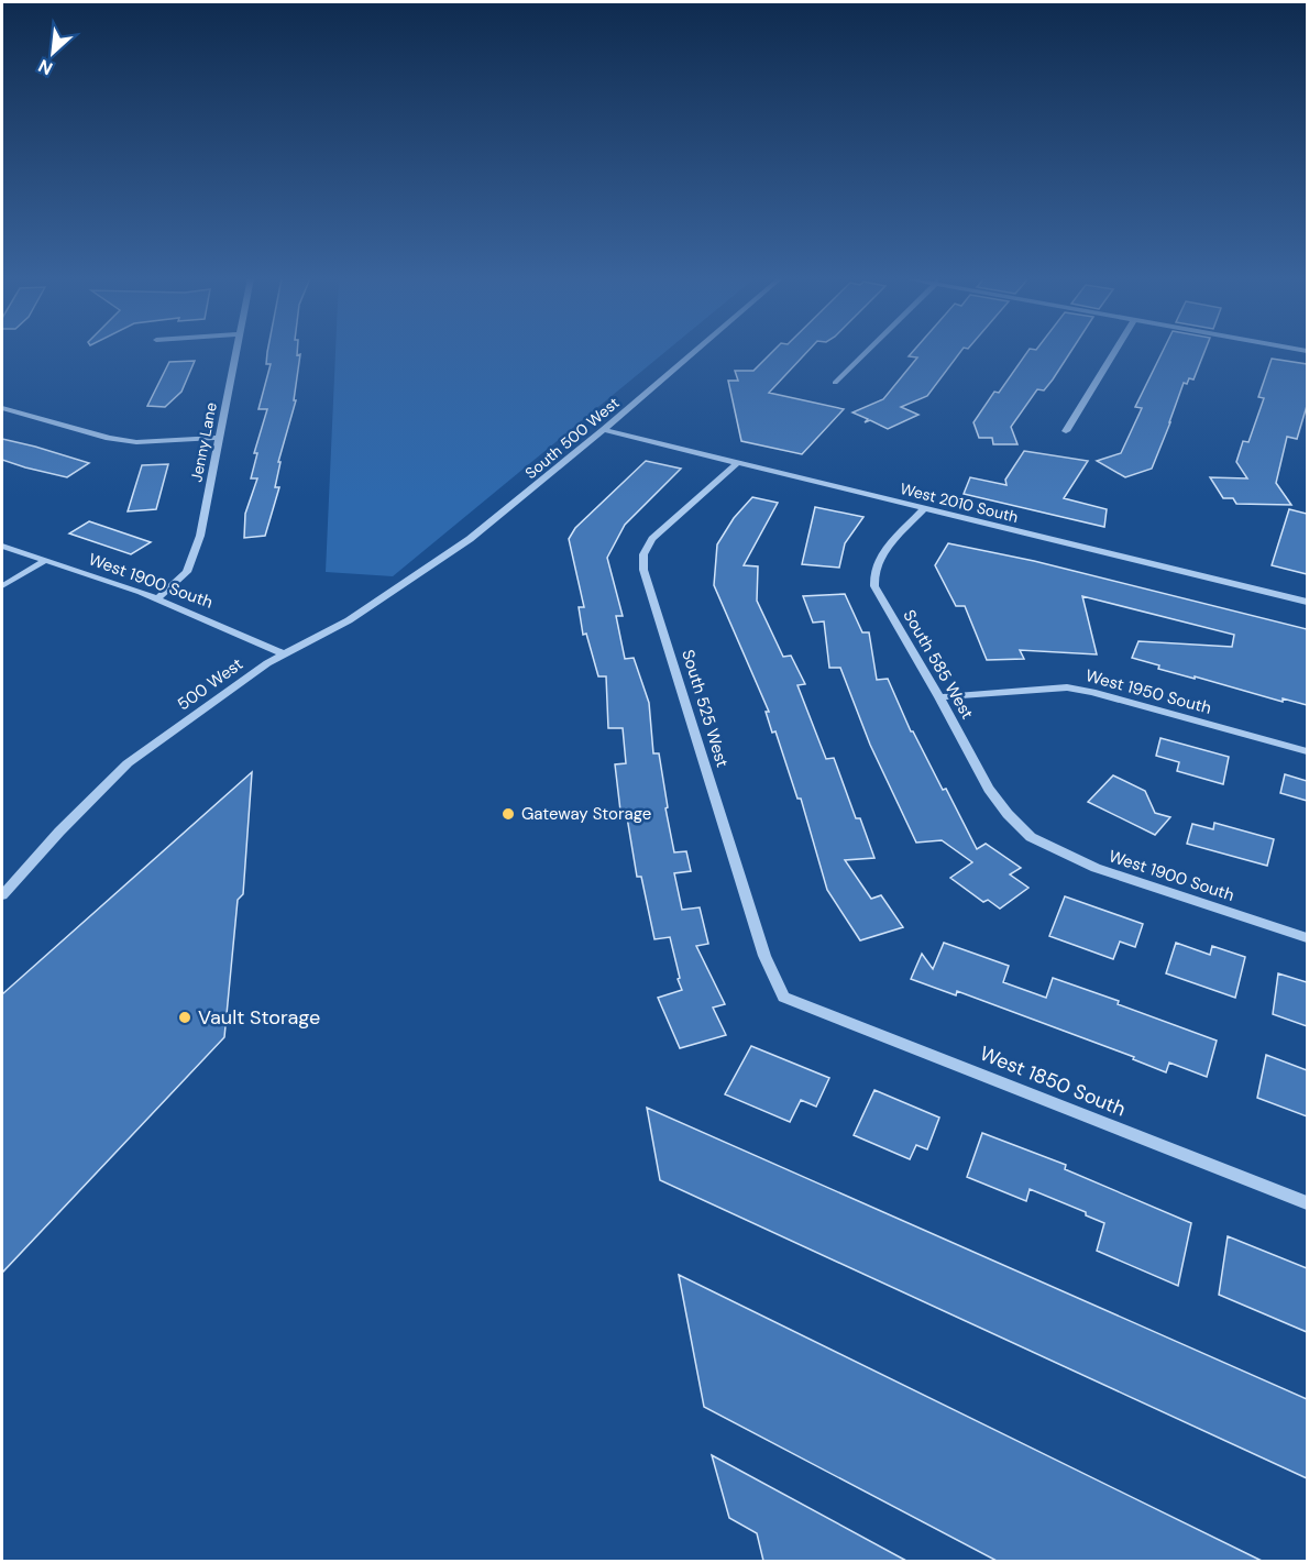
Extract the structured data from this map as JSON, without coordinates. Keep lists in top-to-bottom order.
{
  "streets": {
    "street": [
      "South 500 West",
      "Jenny Lane",
      "West 2010 South",
      "West 1900 South",
      "South 585 West",
      "500 West",
      "West 1950 South",
      "South 525 West",
      "West 1850 South"
    ]
  },
  "crossings": [
    ["South 500 West", "West 2010 South"],
    ["South 500 West", "500 West"],
    ["Jenny Lane", "West 1900 South"],
    ["West 2010 South", "South 585 West"],
    ["West 2010 South", "South 525 West"],
    ["West 1900 South", "South 585 West"],
    ["West 1900 South", "500 West"],
    ["South 585 West", "West 1950 South"],
    ["South 525 West", "West 1850 South"]
  ],
  "places": ["Gateway Storage", "Vault Storage"],
  "north": "bottom left"
}
